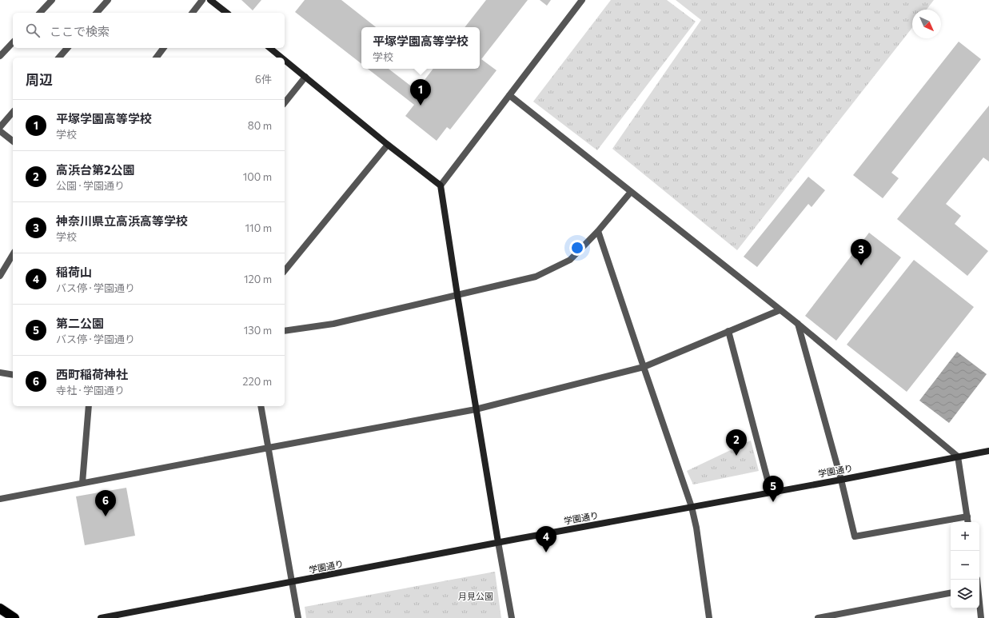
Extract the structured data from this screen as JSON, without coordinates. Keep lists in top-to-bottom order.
{
  "streets": {
    "street": ["学園通り"]
  },
  "parks": ["月見公園"],
  "north": "bottom right",
  "page": {
    "search": "ここで検索",
    "popup": ["平塚学園高等学校", "学校"],
    "heading": ["周辺", "6件"],
    "pins": [
      "1",
      "3",
      "2",
      "5",
      "6",
      "4"
    ],
    "list": [
      {
        "mark": "1",
        "name": "平塚学園高等学校",
        "note": "学校",
        "value": "80 m"
      },
      {
        "mark": "2",
        "name": "高浜台第2公園",
        "note": "公園 · 学園通り",
        "value": "100 m"
      },
      {
        "mark": "3",
        "name": "神奈川県立高浜高等学校",
        "note": "学校",
        "value": "110 m"
      },
      {
        "mark": "4",
        "name": "稲荷山",
        "note": "バス停 · 学園通り",
        "value": "120 m"
      },
      {
        "mark": "5",
        "name": "第二公園",
        "note": "バス停 · 学園通り",
        "value": "130 m"
      },
      {
        "mark": "6",
        "name": "西町稲荷神社",
        "note": "寺社 · 学園通り",
        "value": "220 m"
      }
    ],
    "map_buttons": ["+", "−"]
  }
}
